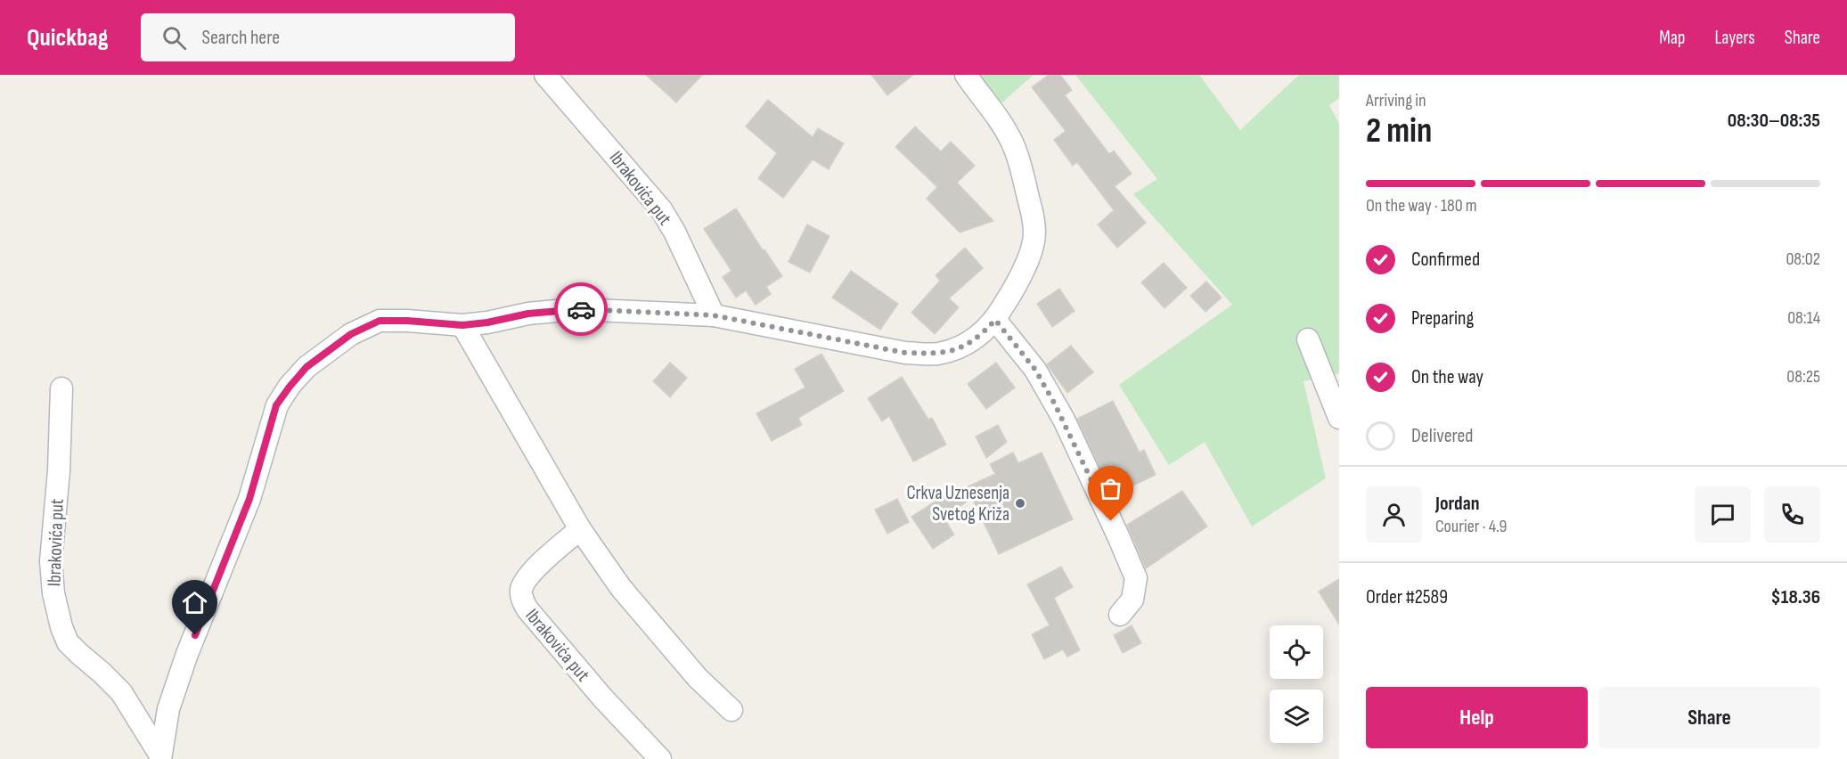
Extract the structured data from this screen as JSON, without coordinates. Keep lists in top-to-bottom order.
{
  "streets": {
    "street": ["Ibrakovića put"]
  },
  "places": ["Crkva Uznesenja Svetog Križa"],
  "page": {
    "header": "Quickbag",
    "search": "Search here",
    "nav": ["Map", "Layers", "Share"],
    "heading": ["2 min", "Arriving in", "08:30–08:35"],
    "panel": [
      "Jordan",
      "Courier · 4.9",
      "Order #2589",
      "$18.36"
    ],
    "bar": "On the way · 180 m",
    "list": [
      ["Confirmed", "08:02"],
      ["Preparing", "08:14"],
      ["On the way", "08:25"],
      "Delivered"
    ],
    "buttons": ["Help", "Share"]
  }
}
